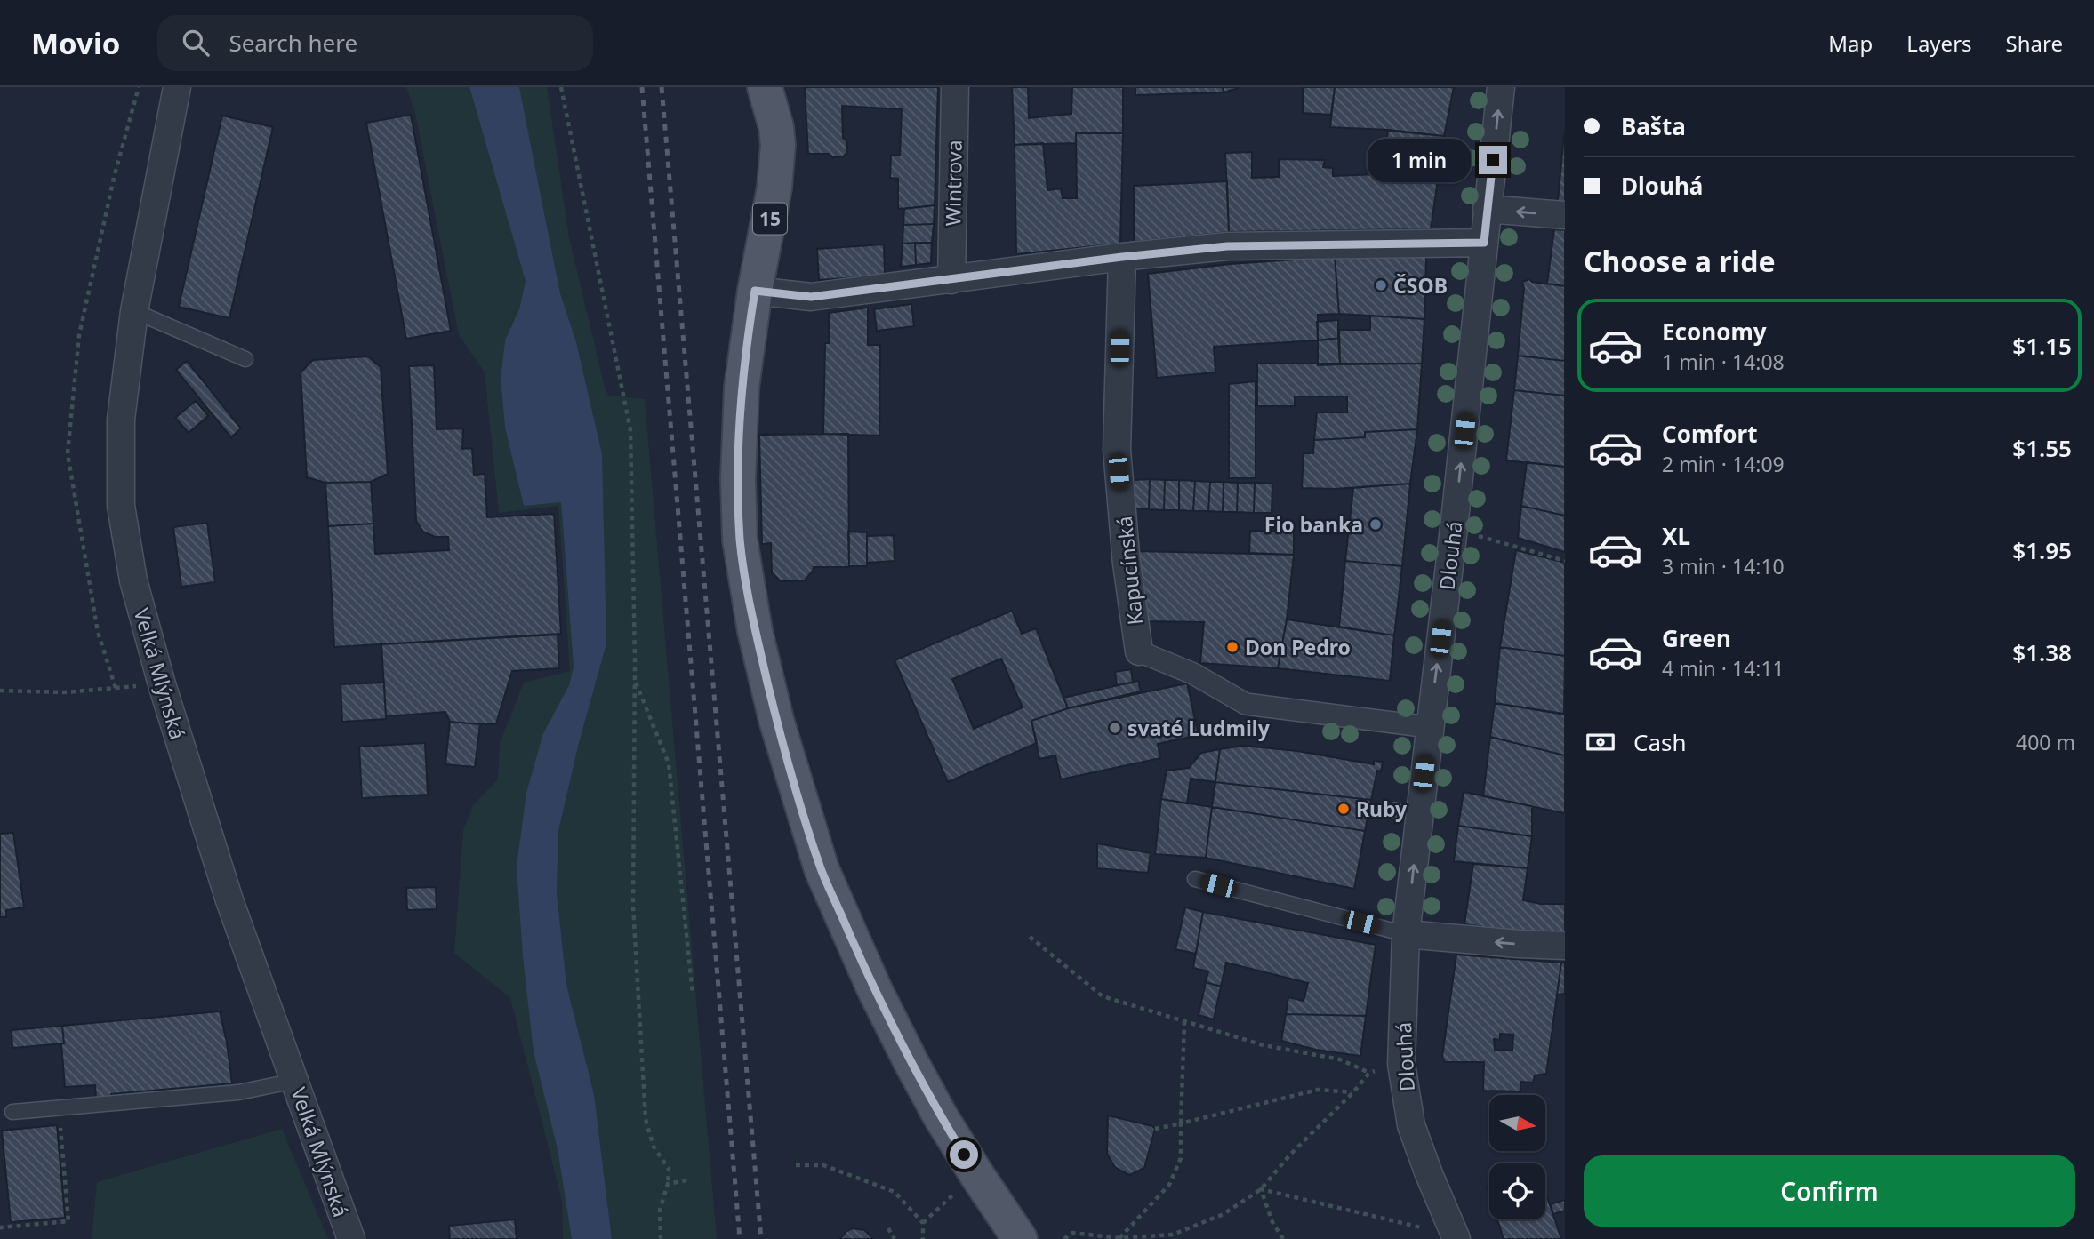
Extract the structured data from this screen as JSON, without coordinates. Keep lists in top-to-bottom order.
{
  "streets": {
    "main road": ["15"],
    "street": [
      "Wintrova",
      "Dlouhá",
      "Kapucínská",
      "Velká Mlýnská"
    ]
  },
  "crossings": [
    ["Dlouhá", "Kapucínská"]
  ],
  "one_way": ["Dlouhá"],
  "places": [
    "ČSOB",
    "Fio banka",
    "Don Pedro",
    "svaté Ludmily",
    "Ruby"
  ],
  "north": "right",
  "page": {
    "header": "Movio",
    "search": "Search here",
    "nav": ["Map", "Layers", "Share"],
    "banner": ["Bašta", "Dlouhá"],
    "bubble": "1 min",
    "heading": "Choose a ride",
    "list": [
      {
        "name": "Economy",
        "note": "1 min · 14:08",
        "value": "$1.15"
      },
      {
        "name": "Comfort",
        "note": "2 min · 14:09",
        "value": "$1.55"
      },
      {
        "name": "XL",
        "note": "3 min · 14:10",
        "value": "$1.95"
      },
      {
        "name": "Green",
        "note": "4 min · 14:11",
        "value": "$1.38"
      }
    ],
    "pay": ["Cash", "400 m"],
    "buttons": "Confirm"
  }
}
